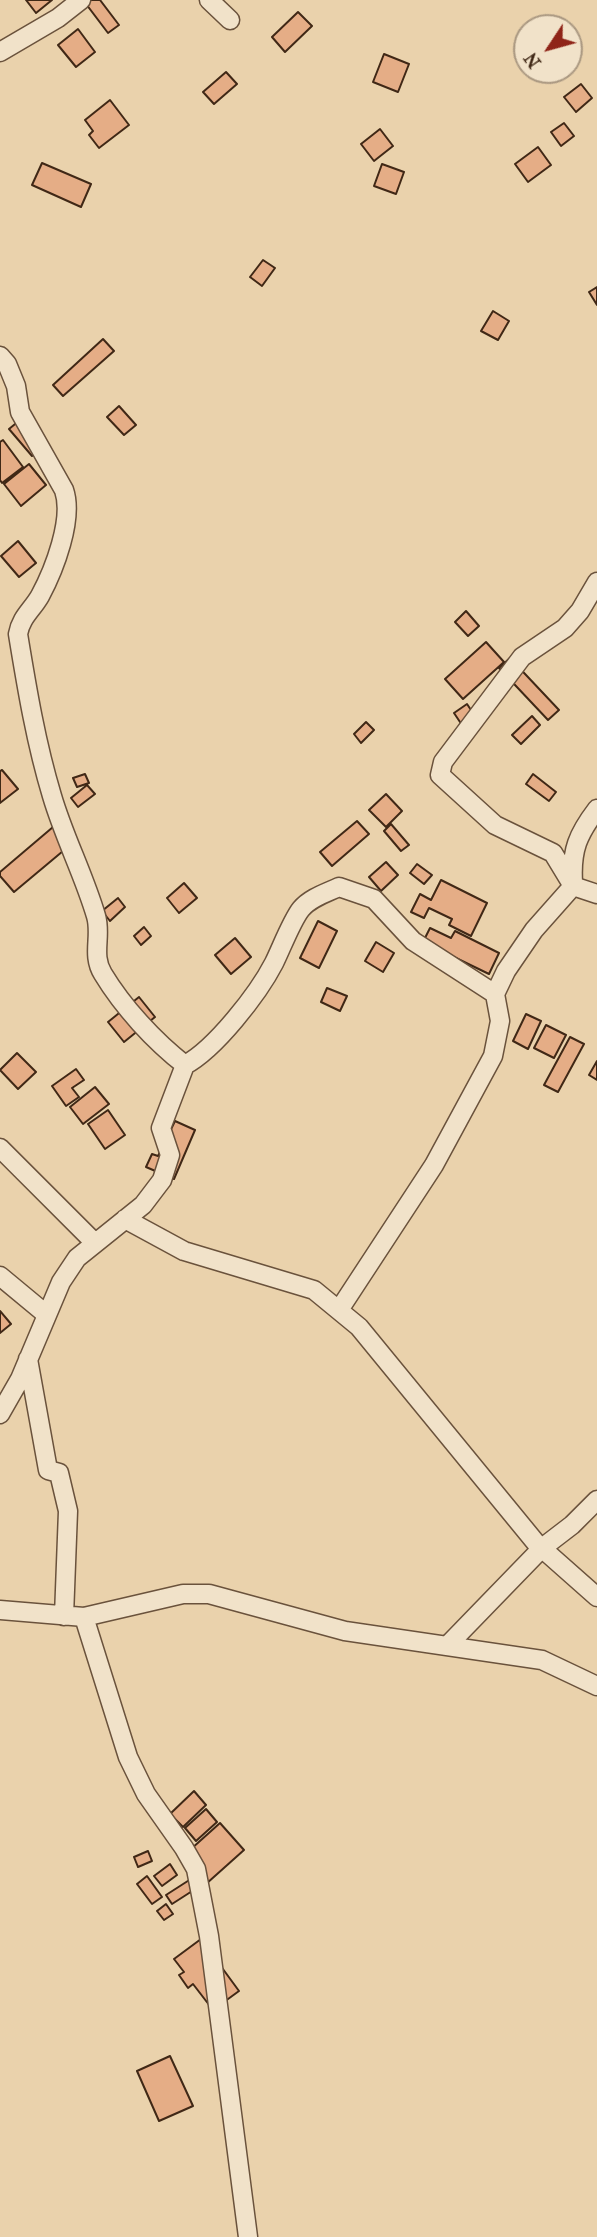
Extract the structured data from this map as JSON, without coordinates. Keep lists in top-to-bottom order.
{
  "north": "bottom left"
}
